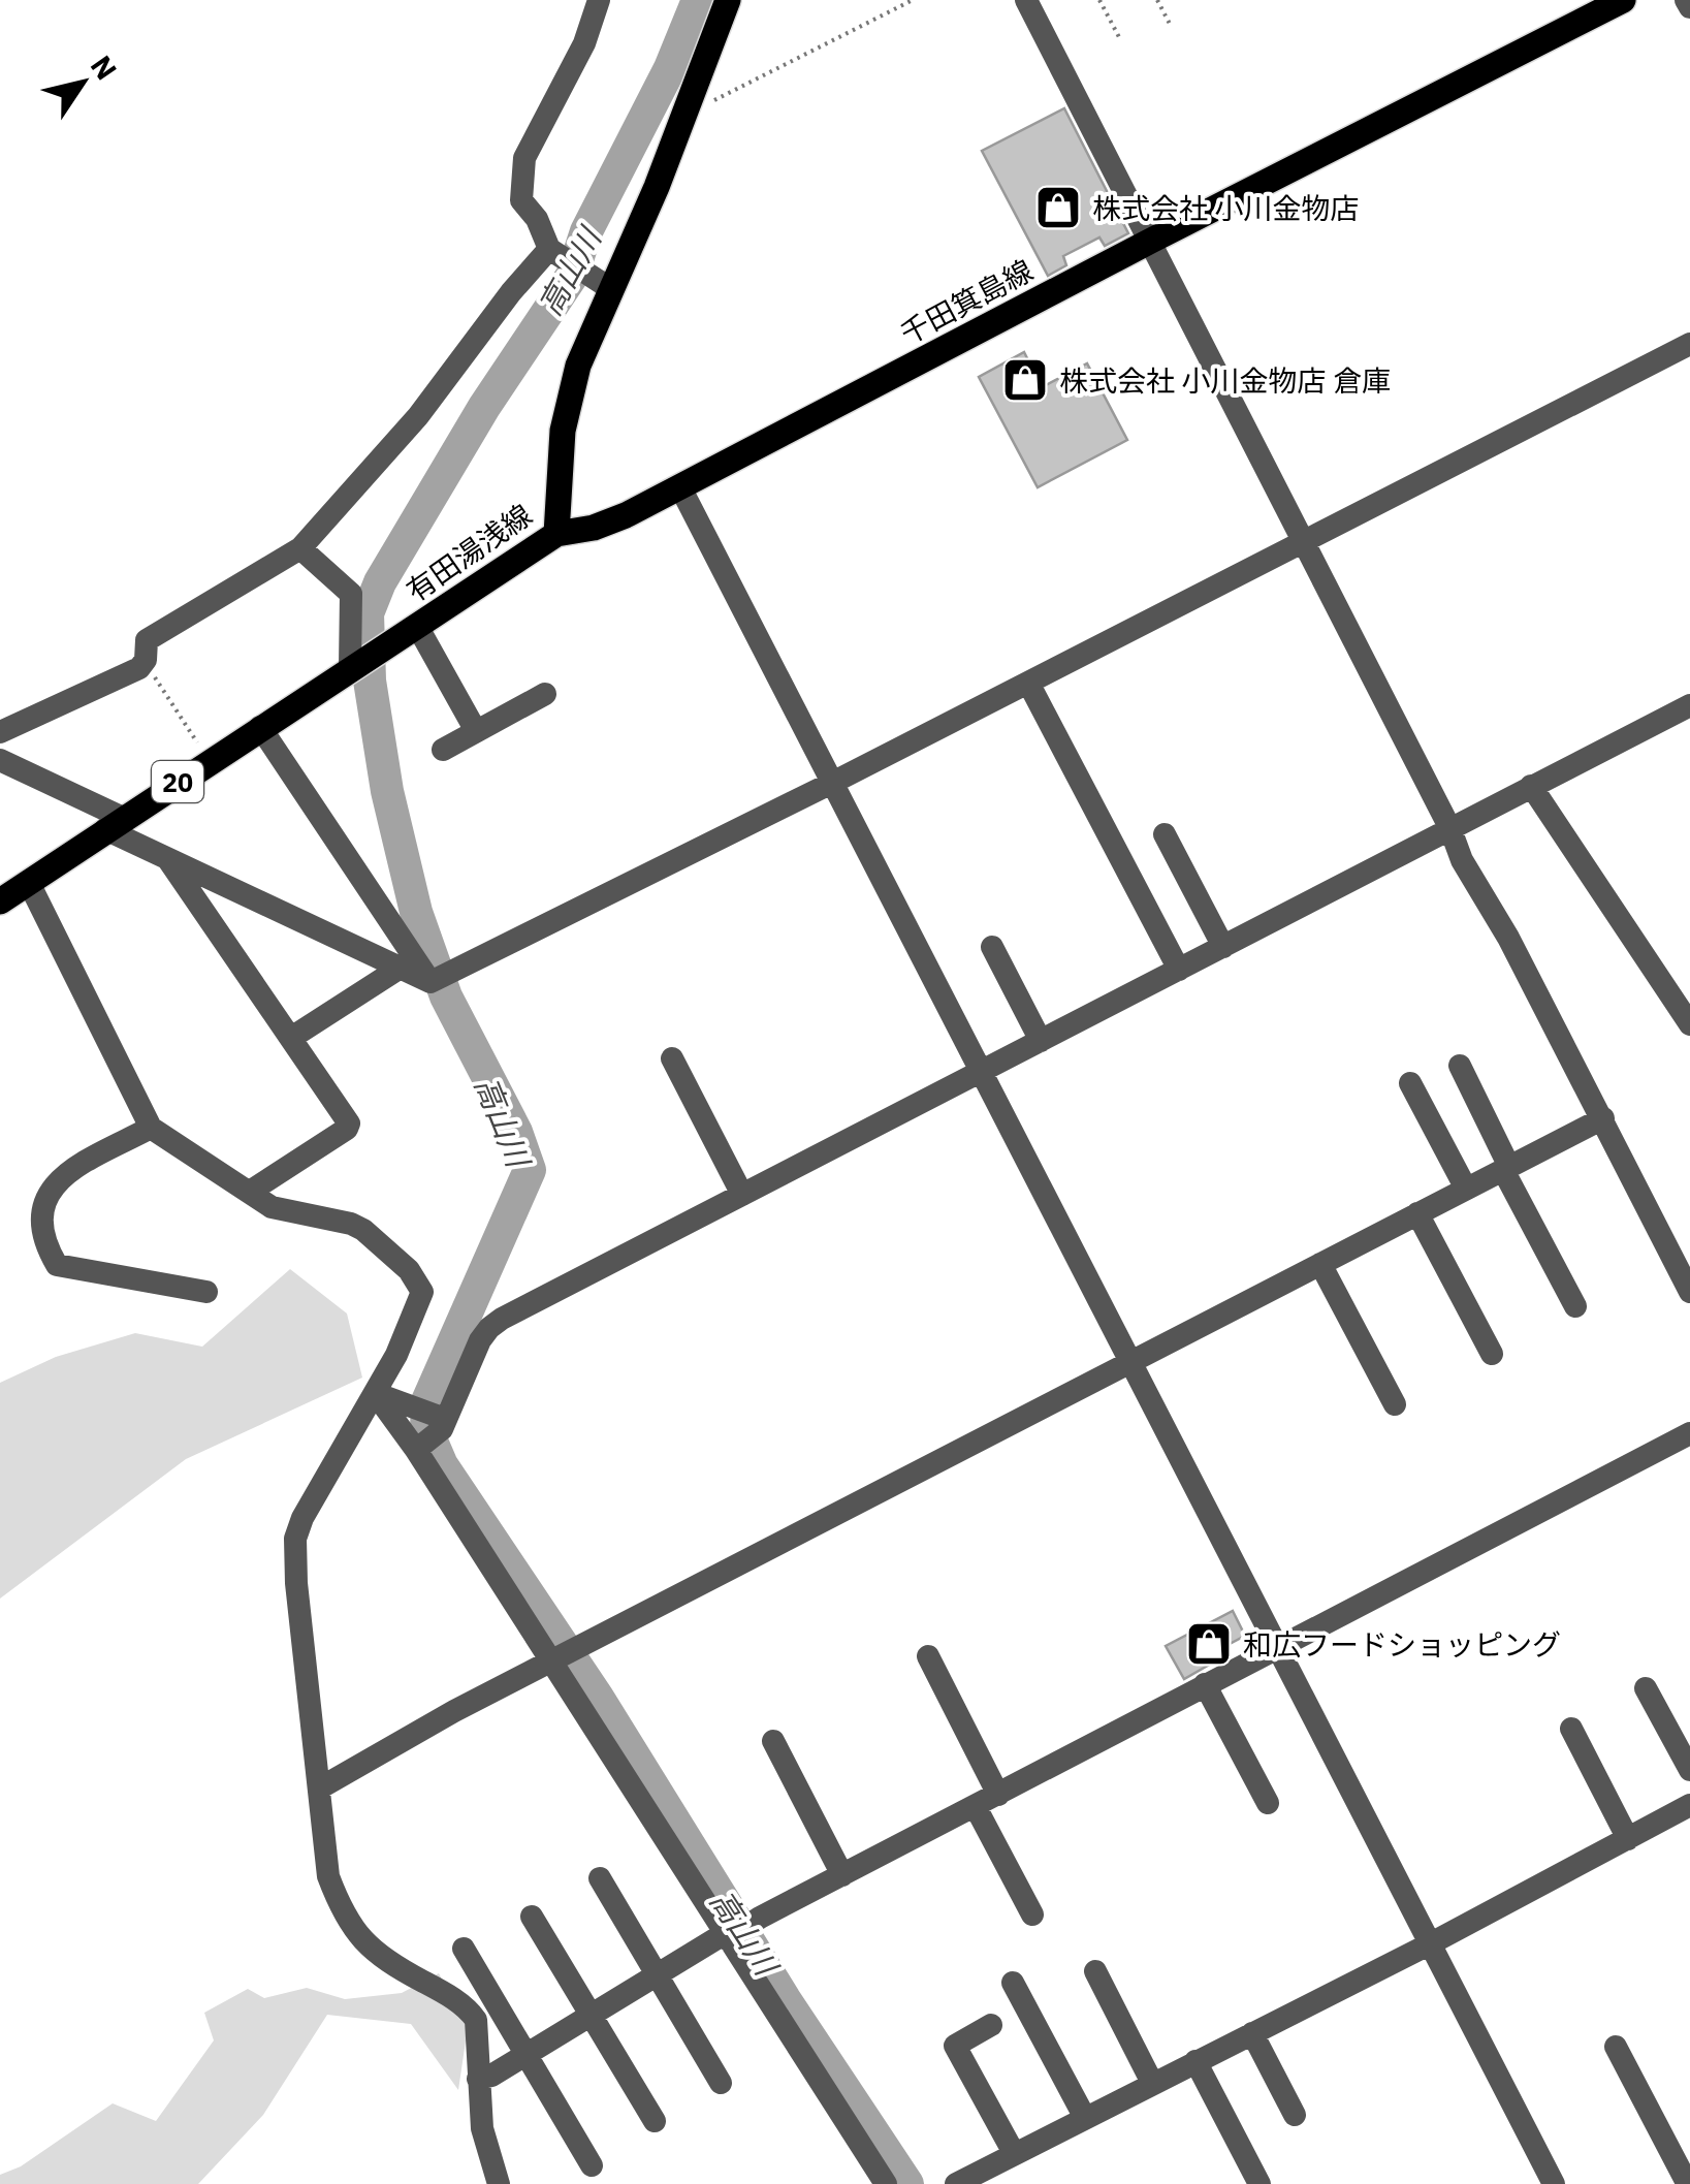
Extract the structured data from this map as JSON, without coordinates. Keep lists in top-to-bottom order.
{
  "streets": {
    "main road": ["千田箕島線", "有田湯浅線", "20"]
  },
  "crossings": [
    ["千田箕島線", "有田湯浅線"]
  ],
  "water": ["高山川"],
  "places": {
    "shop": ["株式会社 小川金物店", "株式会社 小川金物店 倉庫", "和広フードショッピング"]
  },
  "north": "top right"
}
